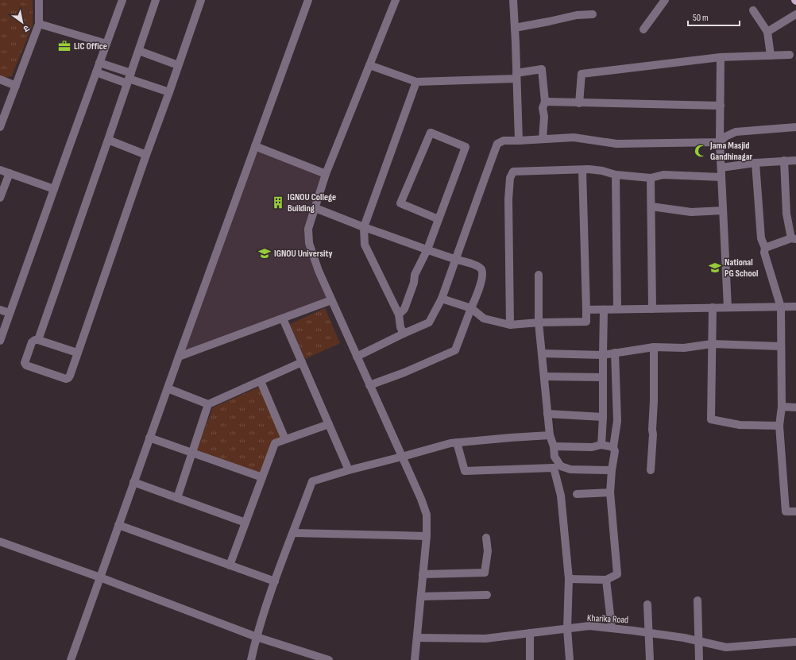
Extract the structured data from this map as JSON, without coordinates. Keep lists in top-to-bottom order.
{
  "streets": {
    "street": ["Kharika Road"]
  },
  "places": {
    "office": ["LIC Office"],
    "mosque": ["Jama Masjid Gandhinagar"],
    "building": ["IGNOU College Building"],
    "school or university": ["IGNOU University", "National PG School"]
  },
  "scale_bar": "50 m",
  "north": "bottom right"
}
